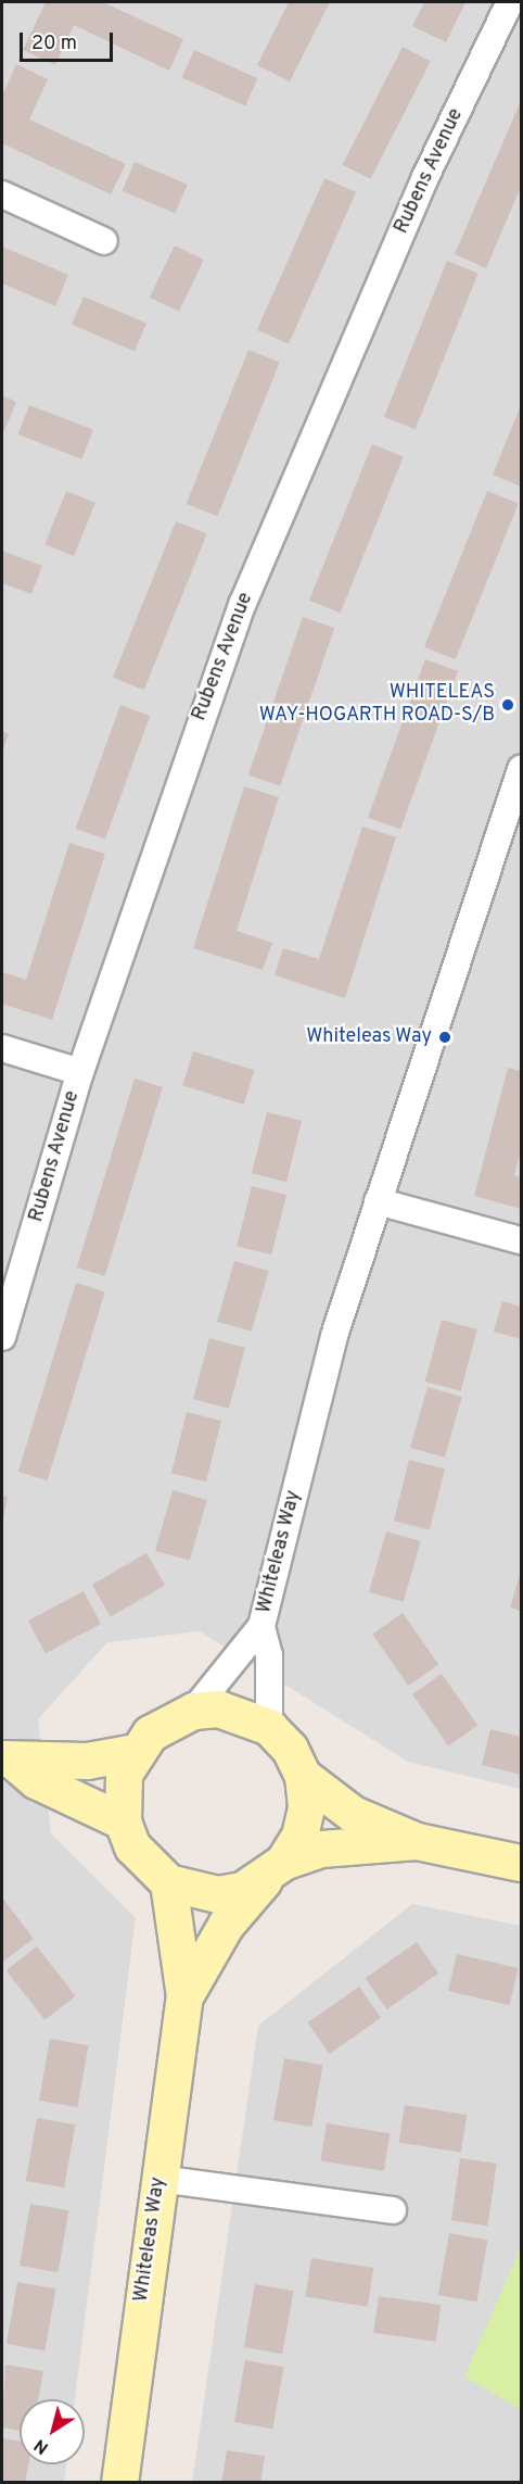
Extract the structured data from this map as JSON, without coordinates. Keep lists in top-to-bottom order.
{
  "streets": {
    "main road": ["Whiteleas Way"],
    "street": ["Rubens Avenue"]
  },
  "places": ["WHITELEAS WAY-HOGARTH ROAD-S/B", "Whiteleas Way"],
  "scale_bar": "20 m",
  "north": "bottom left"
}
